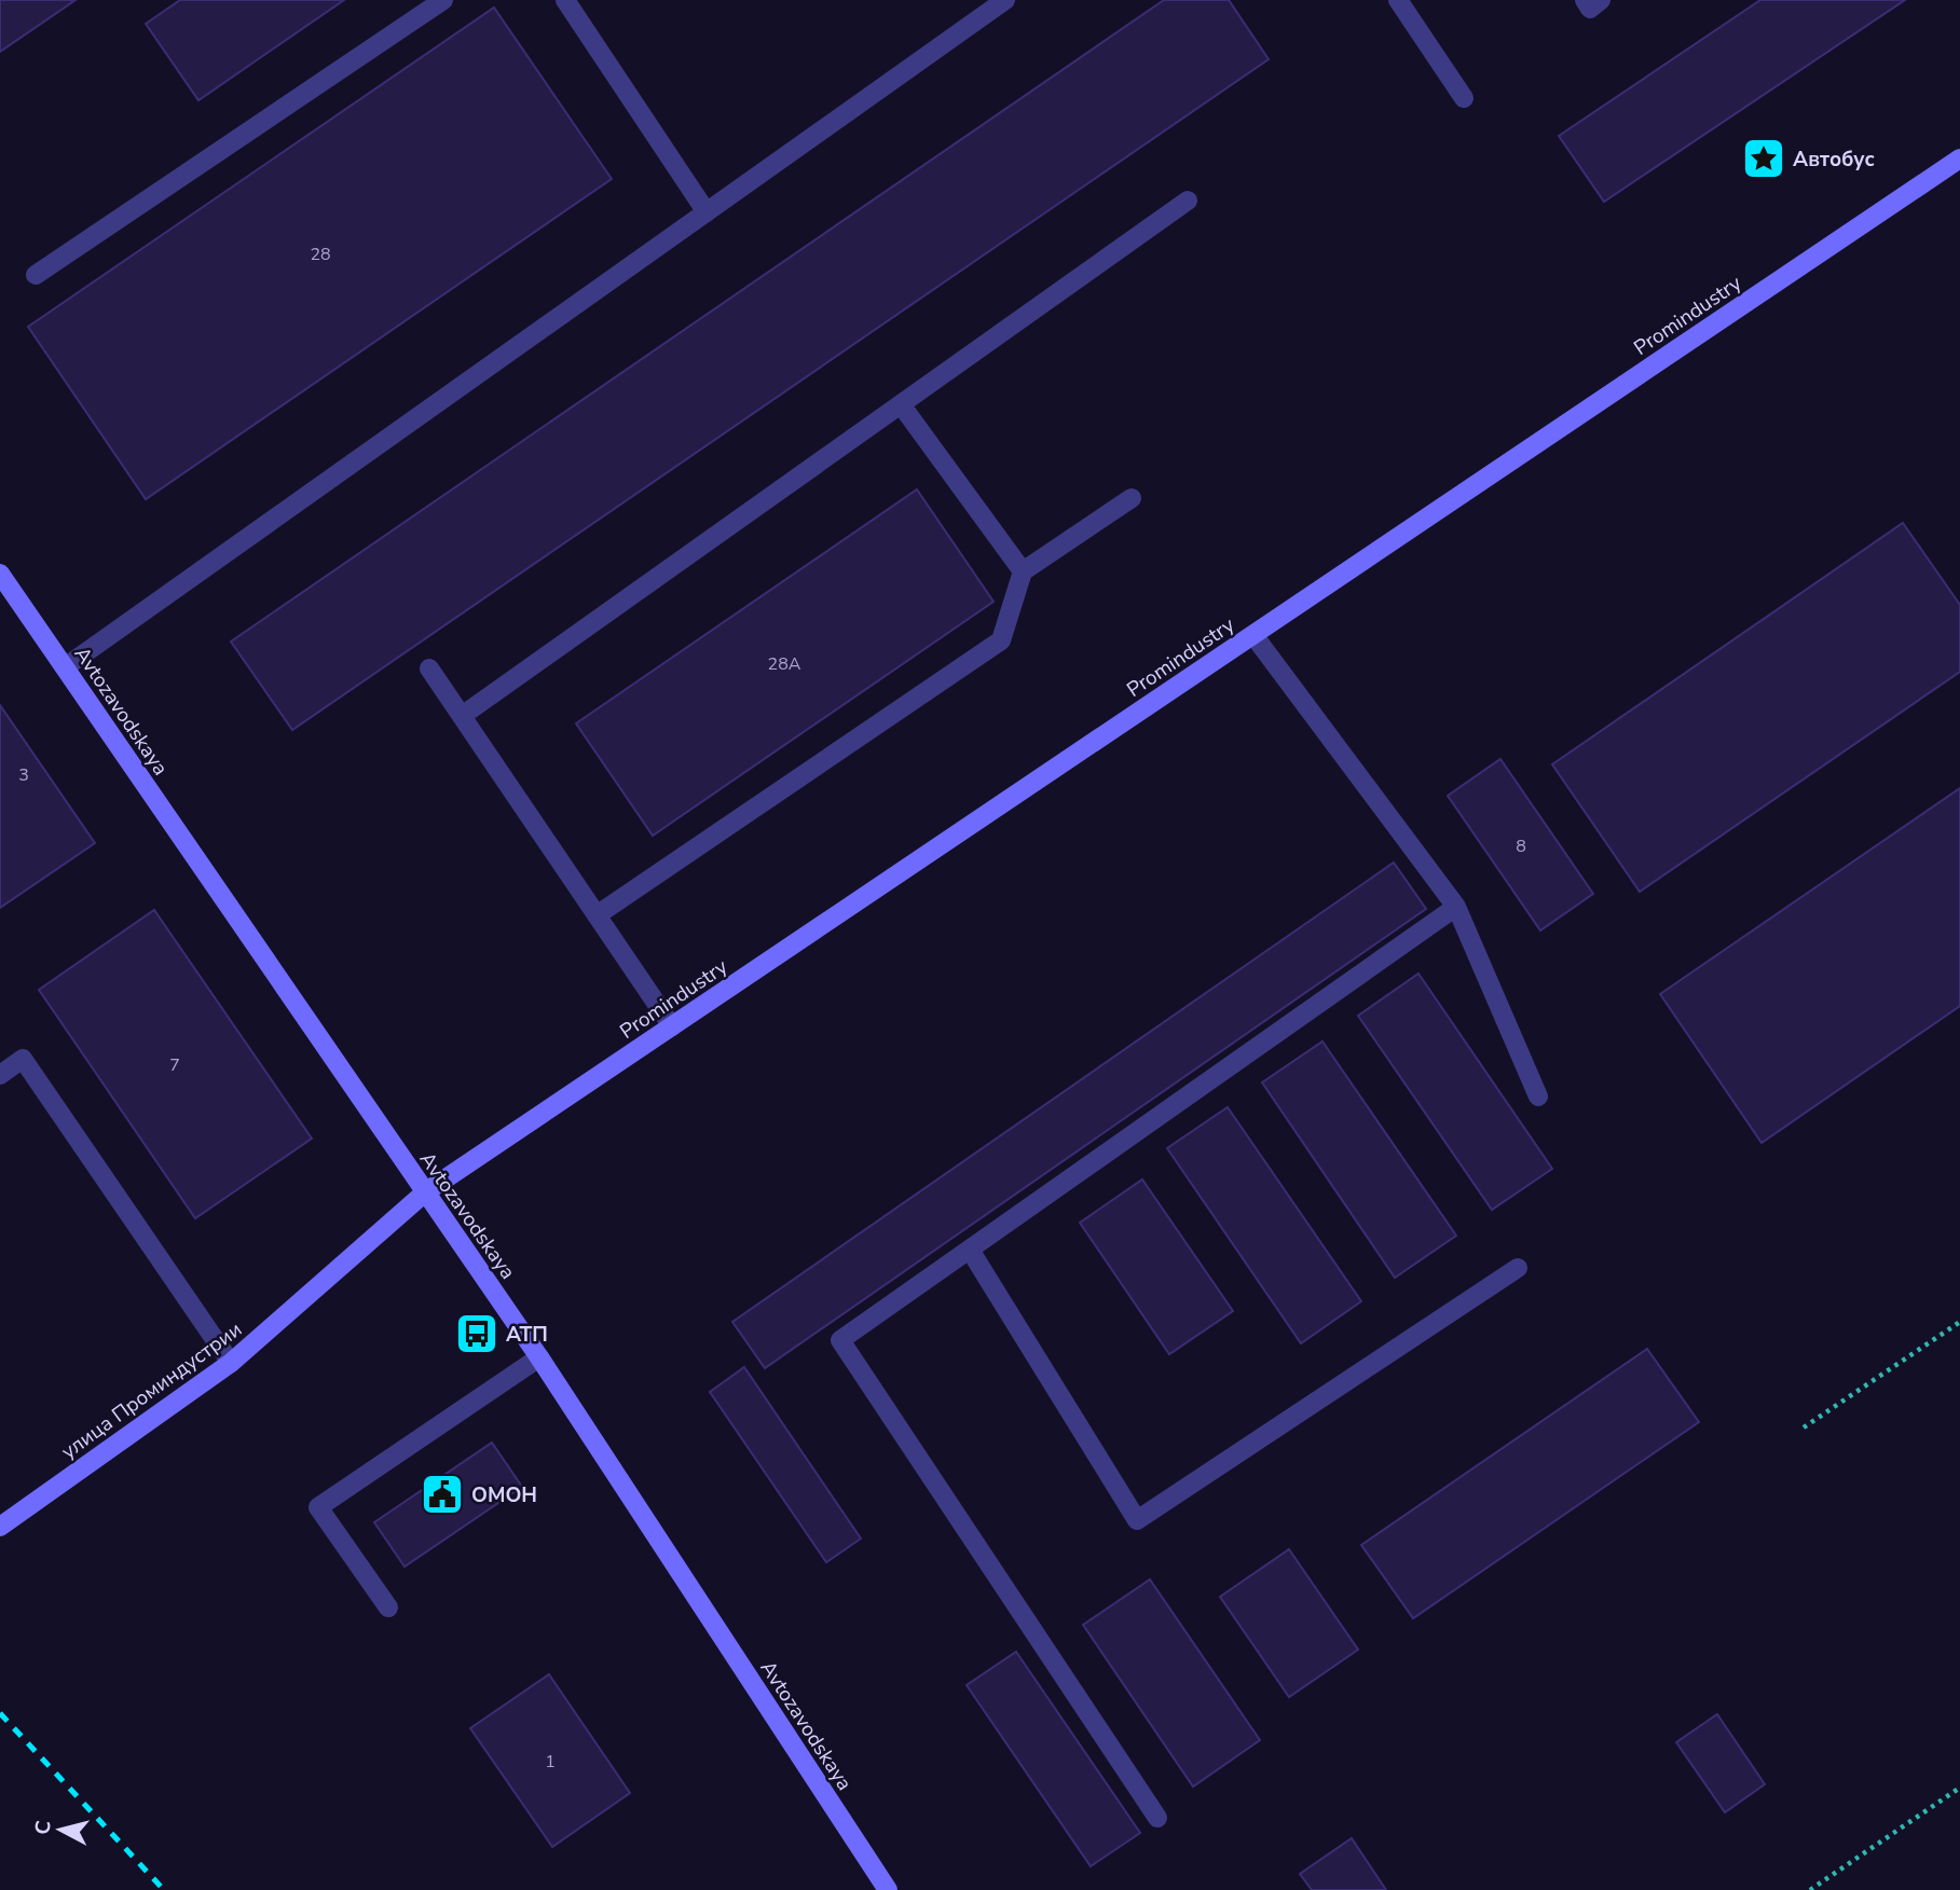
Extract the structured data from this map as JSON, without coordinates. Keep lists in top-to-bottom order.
{
  "streets": {
    "main road": ["Promindustry", "Avtozavodskaya", "улица Проминдустрии"]
  },
  "crossings": [
    ["Promindustry", "Avtozavodskaya"],
    ["Promindustry", "улица Проминдустрии"],
    ["Avtozavodskaya", "улица Проминдустрии"]
  ],
  "places": {
    "place": ["Автобус"],
    "bus stop": ["АТП"],
    "public building": ["ОМОН"]
  },
  "house_numbers": [
    "28",
    "28А",
    "3",
    "8",
    "7",
    "1"
  ],
  "north": "left"
}
